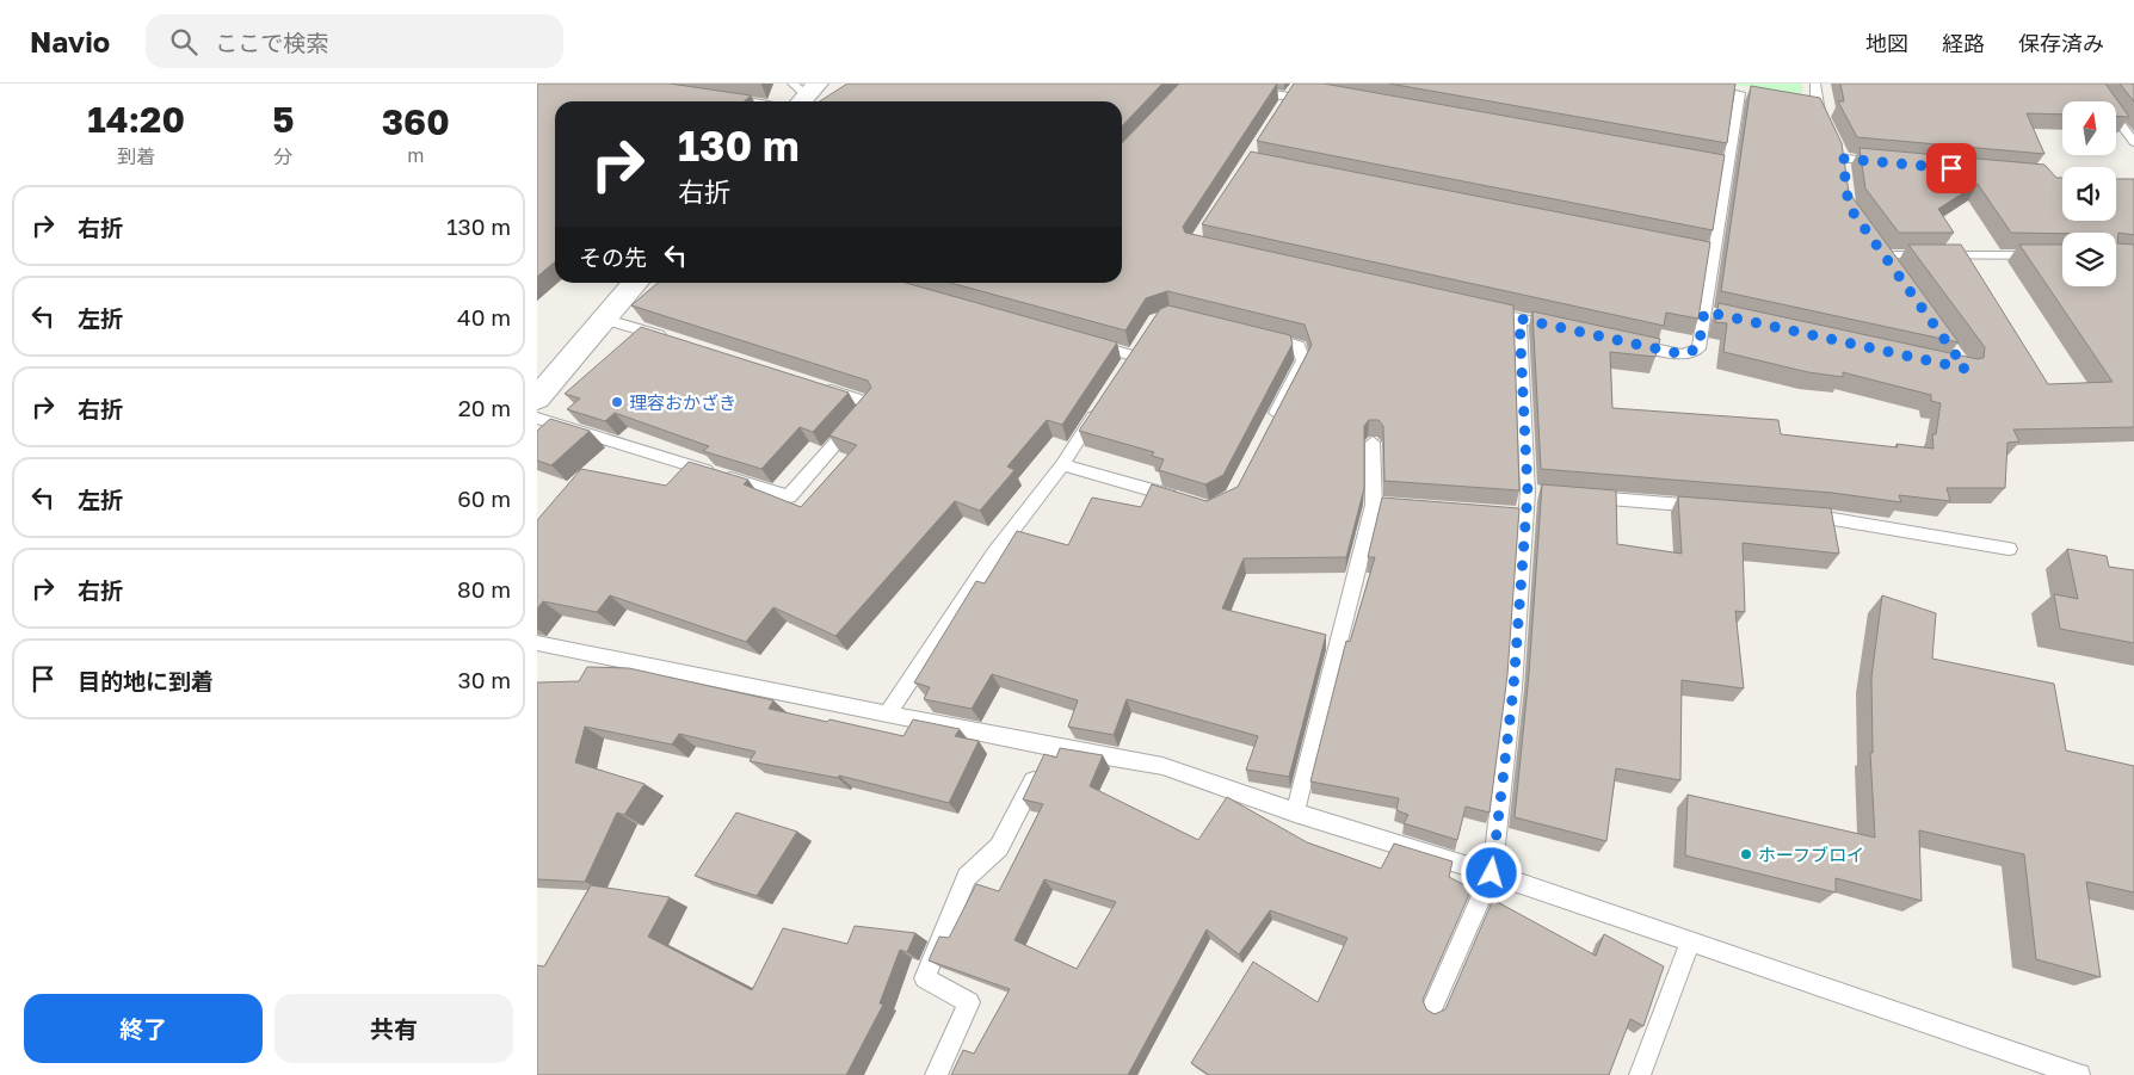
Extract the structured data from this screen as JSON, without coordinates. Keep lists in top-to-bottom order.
{
  "places": ["理容おかざき", "ホーフブロイ"],
  "north": "top",
  "page": {
    "header": "Navio",
    "search": "ここで検索",
    "nav": ["地図", "経路", "保存済み"],
    "eta": [
      "14:20",
      "到着",
      "5",
      "分",
      "360",
      "m"
    ],
    "turn": ["130 m", "右折"],
    "list": [
      {
        "name": "右折",
        "value": "130 m"
      },
      {
        "name": "左折",
        "value": "40 m"
      },
      {
        "name": "右折",
        "value": "20 m"
      },
      {
        "name": "左折",
        "value": "60 m"
      },
      {
        "name": "右折",
        "value": "80 m"
      },
      {
        "name": "目的地に到着",
        "value": "30 m"
      }
    ],
    "then": "その先",
    "buttons": ["終了", "共有"]
  }
}
